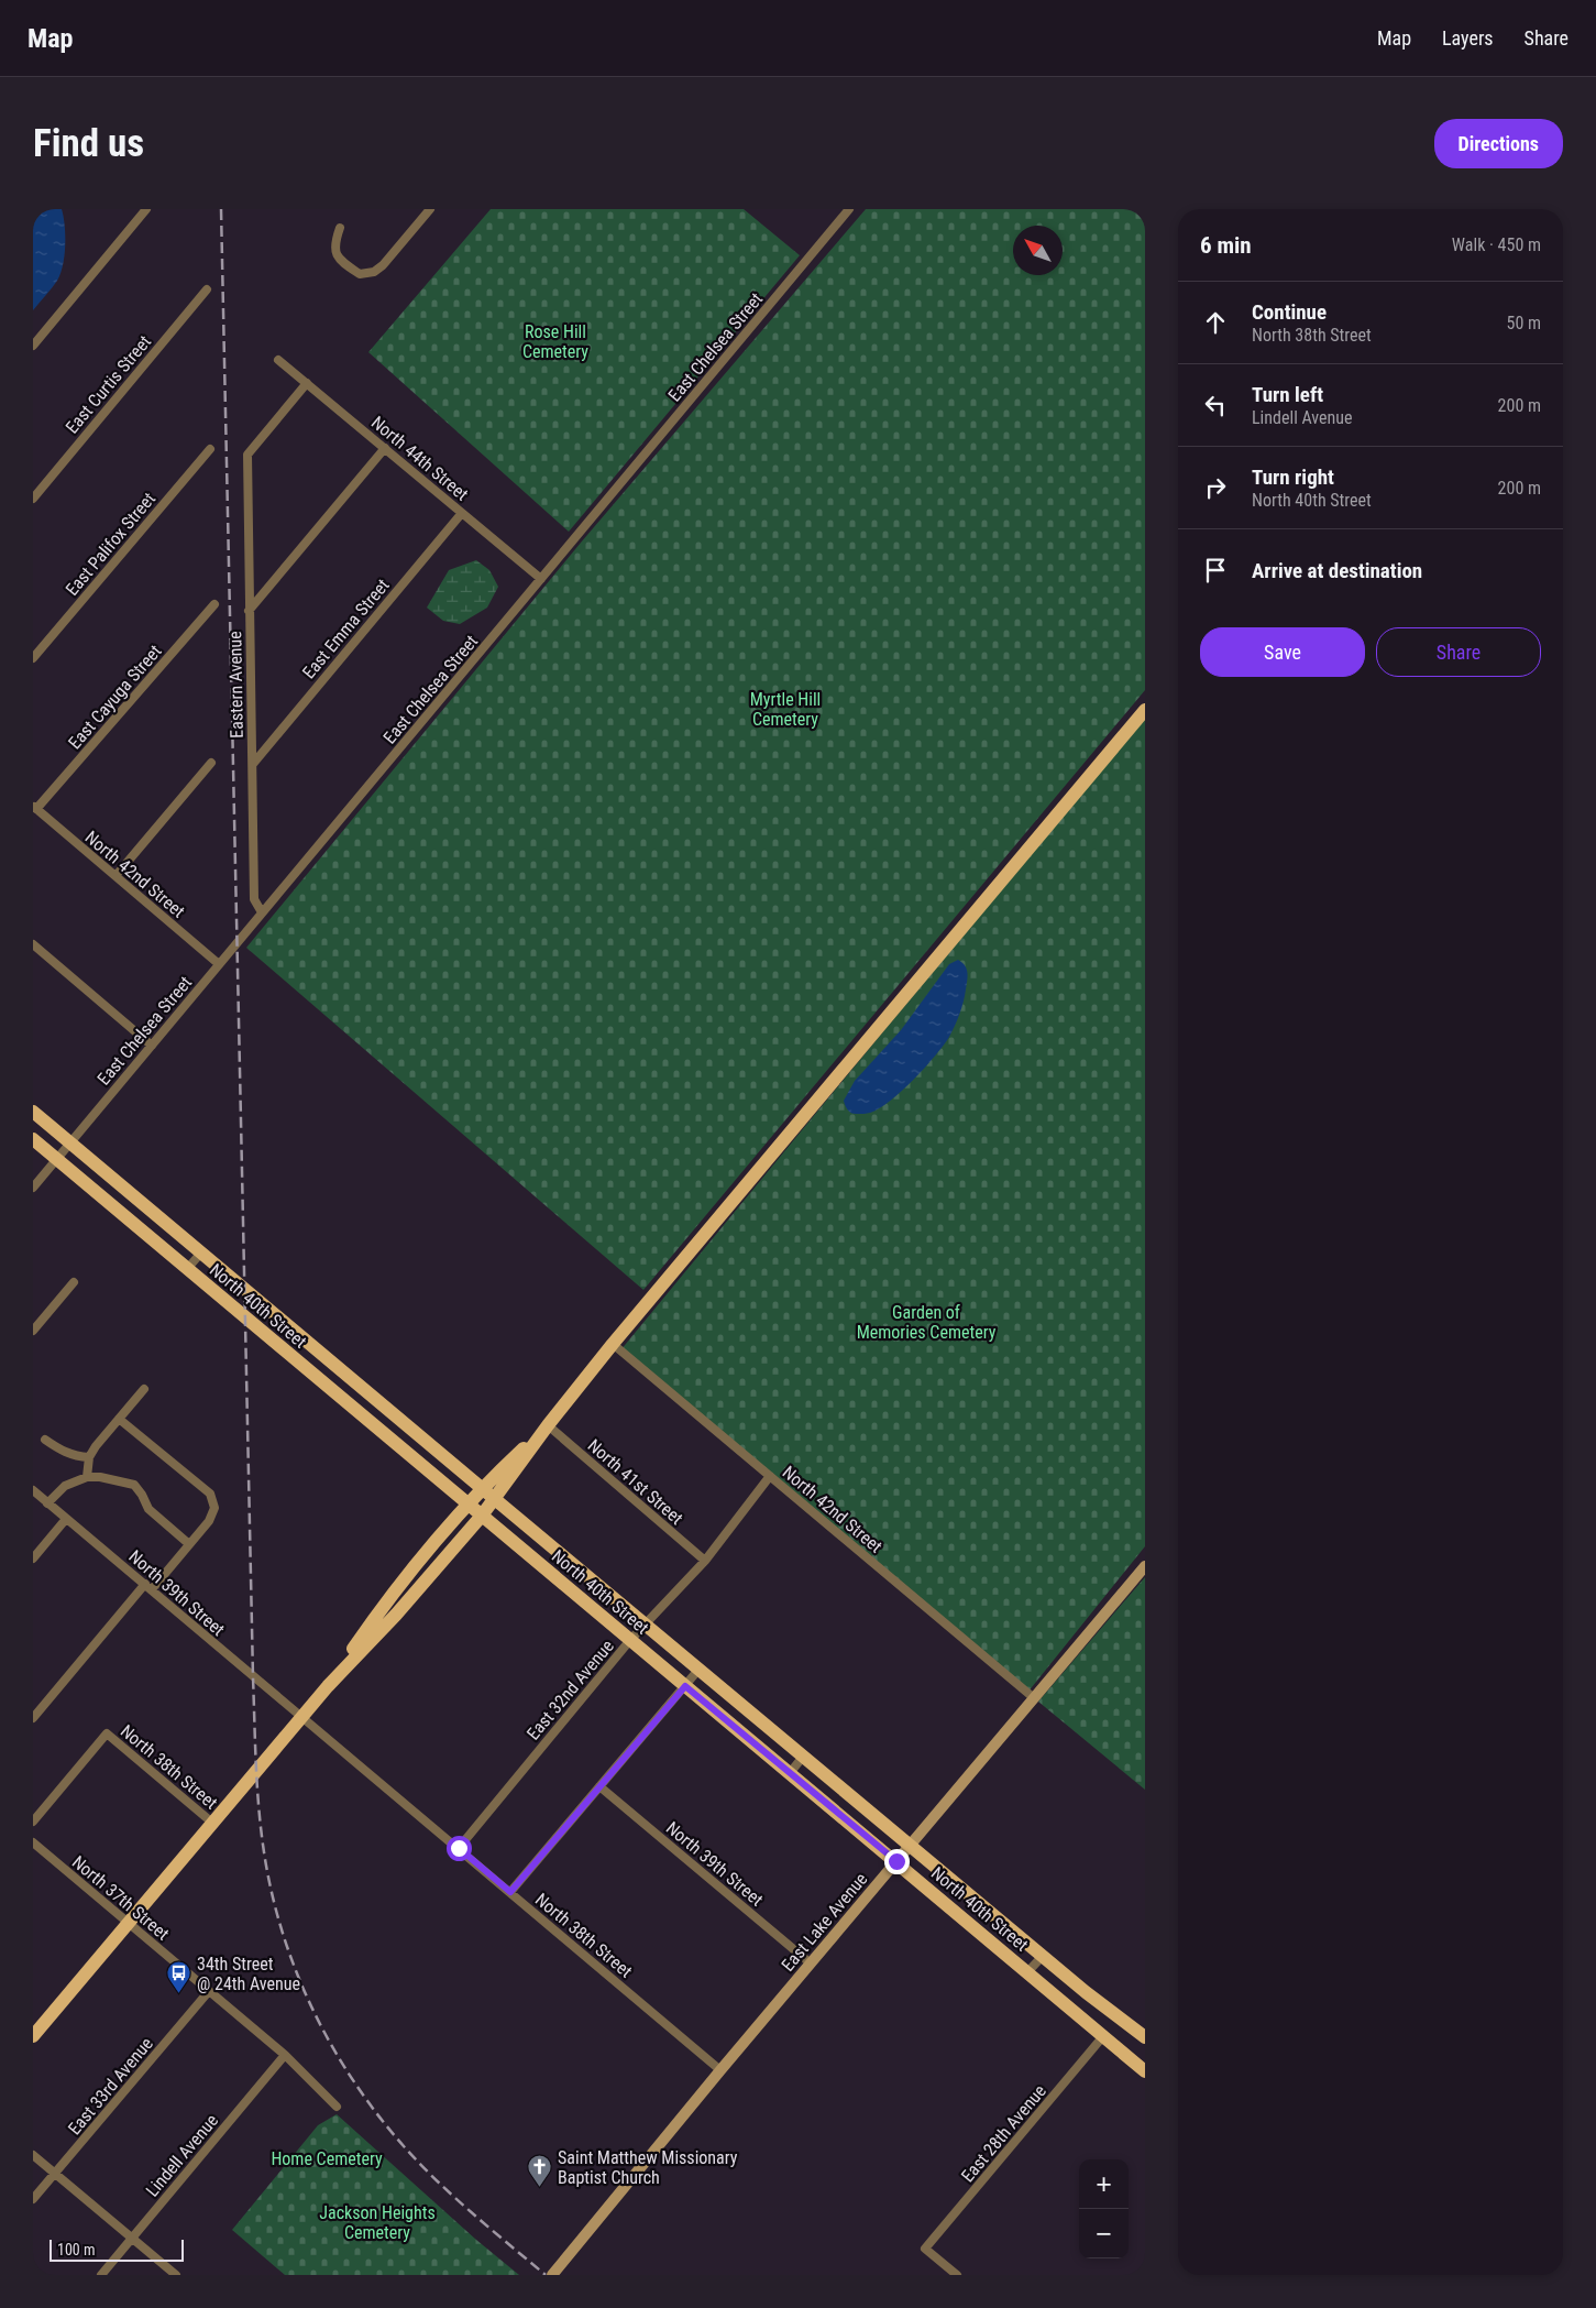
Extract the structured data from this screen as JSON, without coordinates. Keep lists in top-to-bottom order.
{
  "streets": {
    "main road": ["North 40th Street"],
    "street": [
      "East Chelsea Street",
      "East Curtis Street",
      "North 44th Street",
      "East Palifox Street",
      "East Emma Street",
      "Eastern Avenue",
      "East Cayuga Street",
      "North 42nd Street",
      "North 41st Street",
      "North 39th Street",
      "East 32nd Avenue",
      "North 38th Street",
      "North 37th Street",
      "East Lake Avenue",
      "East 33rd Avenue",
      "East 28th Avenue",
      "Lindell Avenue"
    ]
  },
  "crossings": [
    ["East Chelsea Street", "North 44th Street"],
    ["East Chelsea Street", "Eastern Avenue"],
    ["East Chelsea Street", "North 42nd Street"],
    ["East Chelsea Street", "North 40th Street"],
    ["North 44th Street", "East Emma Street"],
    ["North 44th Street", "Eastern Avenue"],
    ["East Emma Street", "Eastern Avenue"],
    ["East Cayuga Street", "North 42nd Street"],
    ["North 42nd Street", "East 32nd Avenue"],
    ["North 42nd Street", "East Lake Avenue"],
    ["North 40th Street", "East 32nd Avenue"],
    ["North 40th Street", "East Lake Avenue"],
    ["North 40th Street", "East 28th Avenue"],
    ["North 41st Street", "East 32nd Avenue"],
    ["North 39th Street", "North 38th Street"],
    ["North 39th Street", "East Lake Avenue"],
    ["East 32nd Avenue", "North 38th Street"],
    ["North 38th Street", "East Lake Avenue"],
    ["North 37th Street", "East 33rd Avenue"],
    ["North 37th Street", "Lindell Avenue"]
  ],
  "parks": [
    "Rose Hill Cemetery",
    "Myrtle Hill Cemetery",
    "Garden of Memories Cemetery",
    "Home Cemetery",
    "Jackson Heights Cemetery"
  ],
  "places": {
    "bus stop": ["34th Street @ 24th Avenue"],
    "church": ["Saint Matthew Missionary Baptist Church"]
  },
  "scale_bar": "100 m",
  "north": "top left",
  "page": {
    "header": "Map",
    "nav": ["Map", "Layers", "Share"],
    "buttons": [
      "Directions",
      ["Save", "Share"]
    ],
    "title": "Find us",
    "heading": ["6 min", "Walk · 450 m"],
    "list": [
      ["Continue", "North 38th Street", "50 m"],
      ["Turn left", "Lindell Avenue", "200 m"],
      ["Turn right", "North 40th Street", "200 m"],
      "Arrive at destination"
    ],
    "map_buttons": ["+", "−"],
    "scale": "100 m"
  }
}
